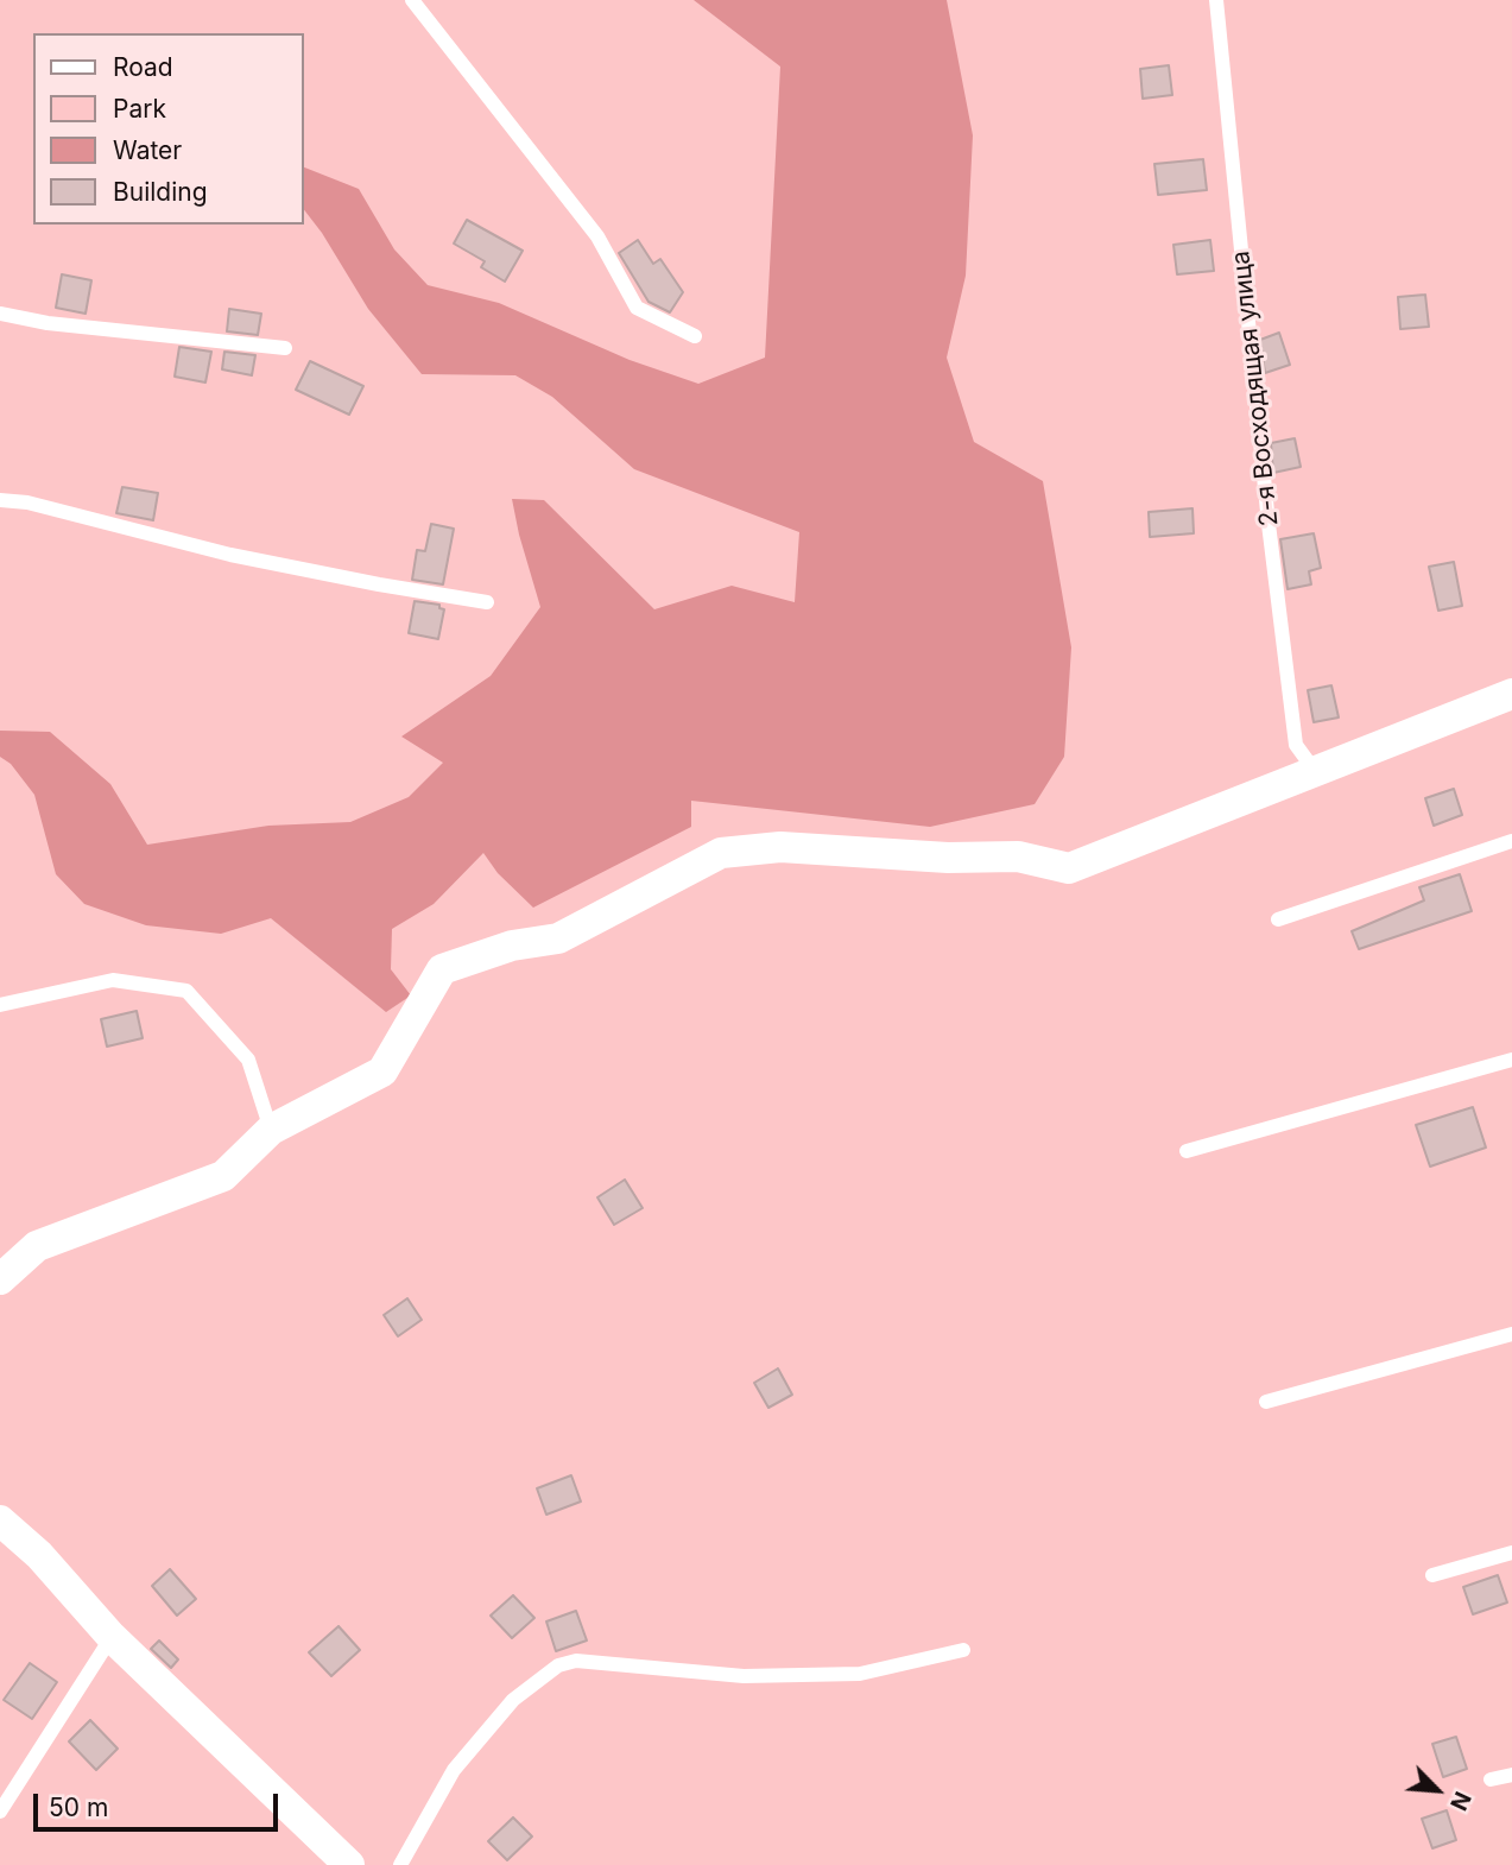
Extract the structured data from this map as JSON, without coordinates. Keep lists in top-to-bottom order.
{
  "streets": {
    "lane": ["2-я Восходящая улица"]
  },
  "legend": [
    "Road",
    "Park",
    "Water",
    "Building"
  ],
  "scale_bar": "50 m",
  "north": "bottom right"
}
